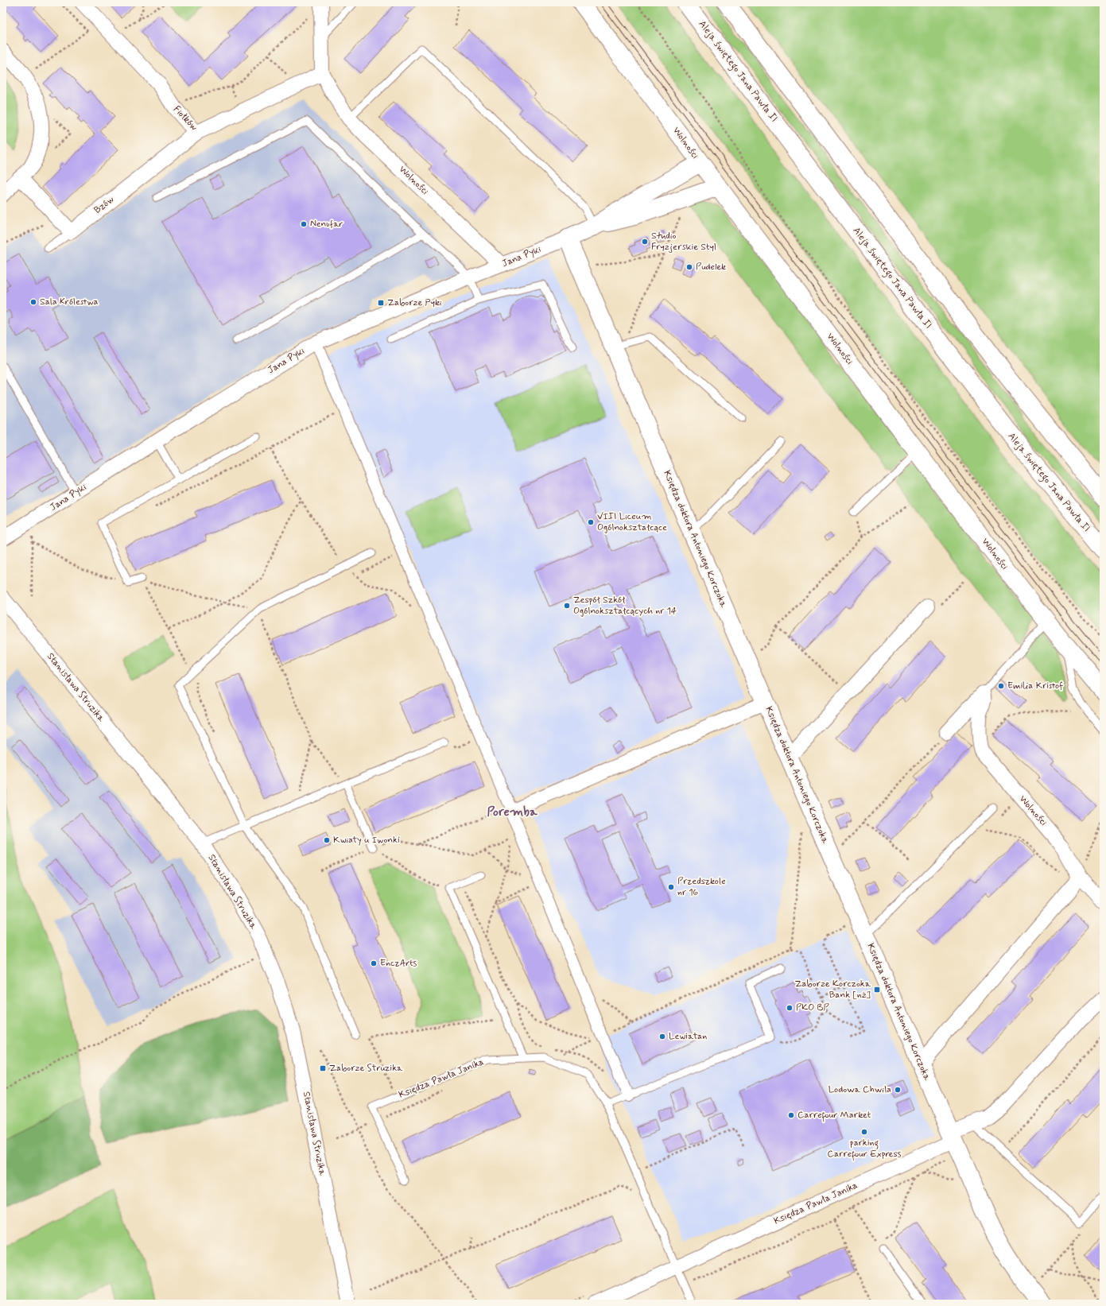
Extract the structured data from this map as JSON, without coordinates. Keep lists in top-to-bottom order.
{
  "streets": {
    "street": [
      "Aleja świętego Jana Pawła II",
      "Fiołków",
      "Wolności",
      "Bzów",
      "Jana Pyki",
      "Księdza doktora Antoniego Korczoka",
      "Stanisława Struzika",
      "Księdza Pawła Janika"
    ]
  },
  "crossings": [
    ["Fiołków", "Wolności"],
    ["Fiołków", "Bzów"],
    ["Wolności", "Jana Pyki"],
    ["Jana Pyki", "Księdza doktora Antoniego Korczoka"],
    ["Księdza doktora Antoniego Korczoka", "Księdza Pawła Janika"]
  ],
  "districts": ["Poremba"],
  "places": {
    "other": [
      "Nenufar",
      "Studio Fryzjerskie Styl",
      "Pudelek",
      "Sala Królestwa",
      "VIII Liceum Ogólnokształcące",
      "Zespół Szkół Ogólnokształcących nr 14",
      "Emilia Kristof",
      "Kwiaty u Iwonki",
      "Przedszkole nr 16",
      "EnczArts",
      "PKO BP",
      "Lewiatan",
      "Lodowa Chwila",
      "Carrefour Market",
      "parking Carrefour Express"
    ],
    "transit": ["Zaborze Pyki", "Zaborze Korczoka Bank [nż]", "Zaborze Struzika"]
  }
}
